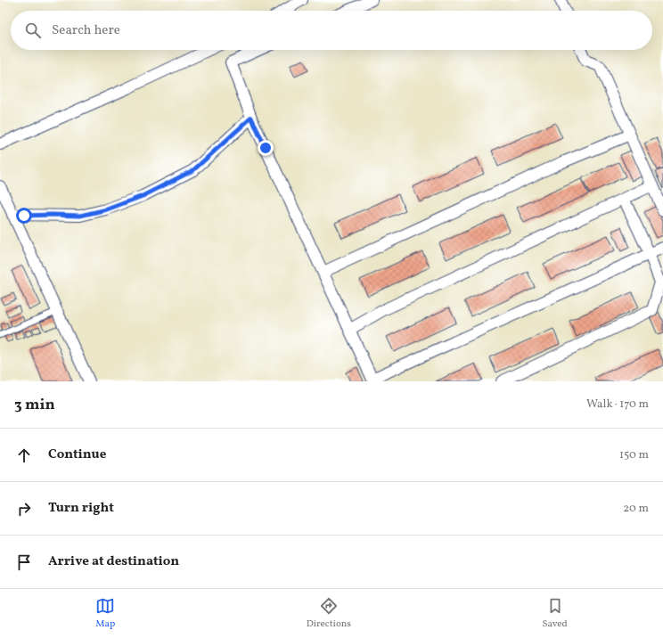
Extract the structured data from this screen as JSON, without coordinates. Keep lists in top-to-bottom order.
{
  "page": {
    "search": "Search here",
    "heading": ["3 min", "Walk · 170 m"],
    "list": [
      ["Continue", "150 m"],
      ["Turn right", "20 m"],
      "Arrive at destination"
    ],
    "nav": ["Map", "Directions", "Saved"]
  }
}
